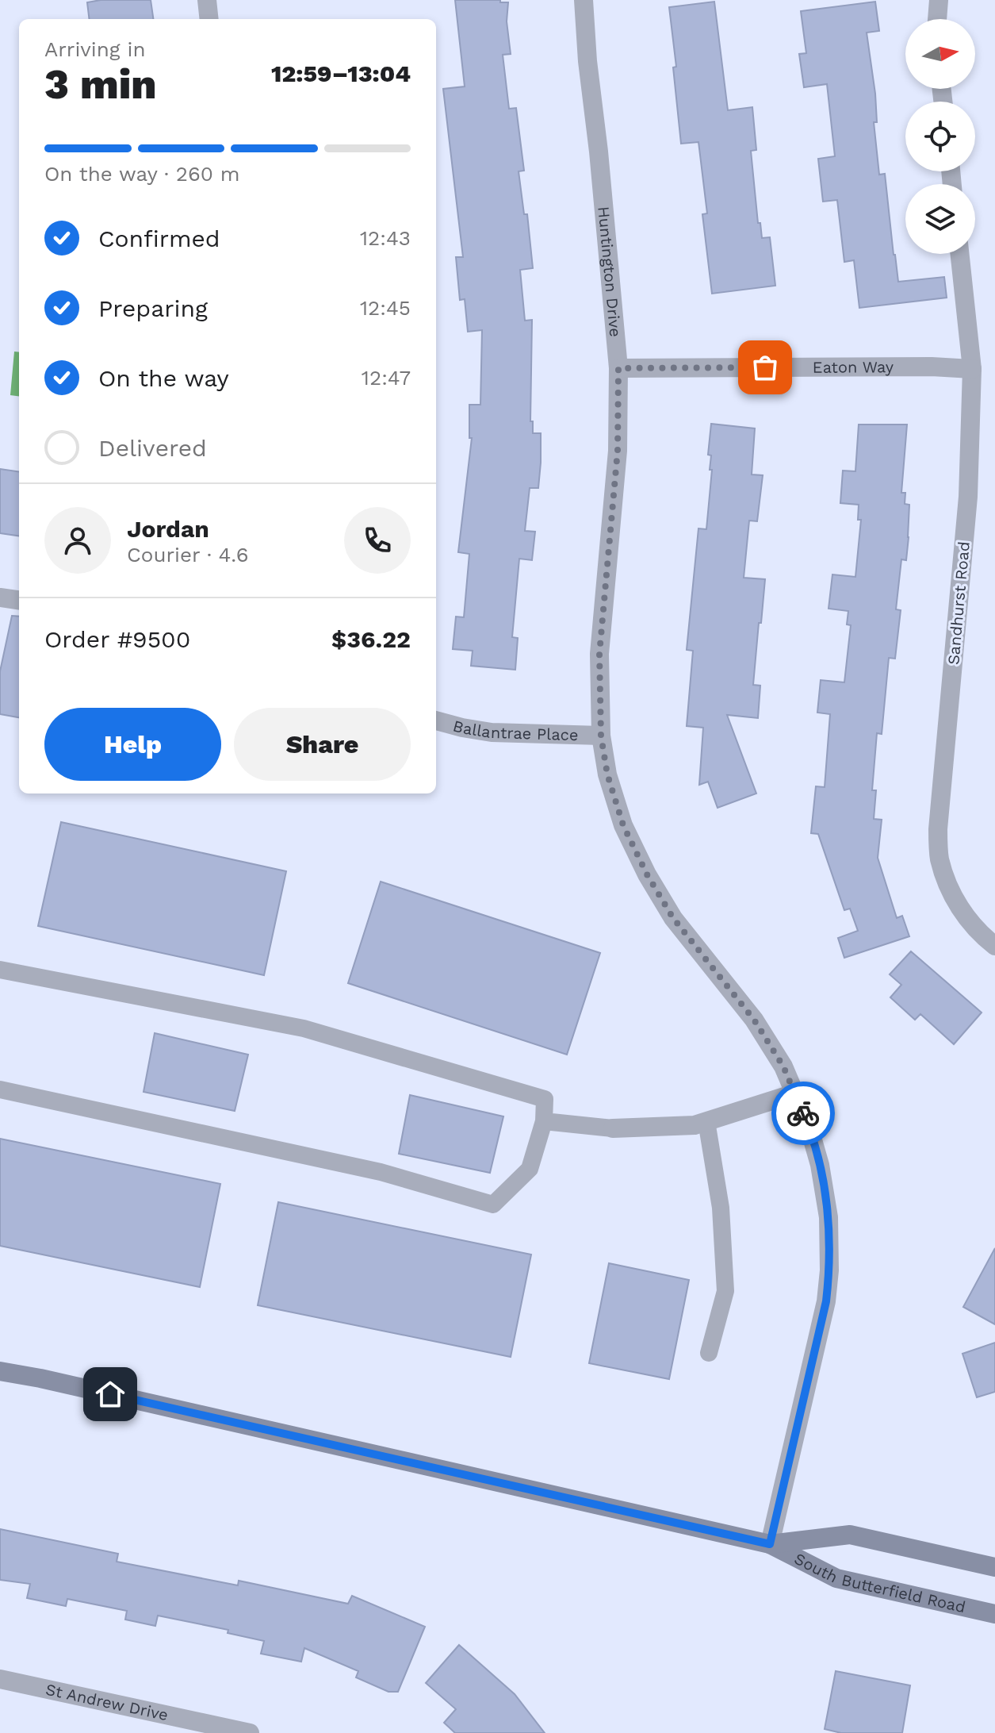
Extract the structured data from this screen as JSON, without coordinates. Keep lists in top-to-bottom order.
{
  "streets": {
    "main road": ["South Butterfield Road"],
    "street": [
      "Huntington Drive",
      "Eaton Way",
      "Sandhurst Road",
      "Ballantrae Place",
      "St Andrew Drive"
    ]
  },
  "crossings": [
    ["Huntington Drive", "Eaton Way"],
    ["Huntington Drive", "Ballantrae Place"],
    ["Huntington Drive", "South Butterfield Road"],
    ["Eaton Way", "Sandhurst Road"]
  ],
  "north": "right",
  "page": {
    "heading": ["3 min", "Arriving in", "12:59–13:04"],
    "panel": [
      "Jordan",
      "Courier · 4.6",
      "Order #9500",
      "$36.22"
    ],
    "bar": "On the way · 260 m",
    "list": [
      ["Confirmed", "12:43"],
      ["Preparing", "12:45"],
      ["On the way", "12:47"],
      "Delivered"
    ],
    "buttons": ["Help", "Share"]
  }
}
